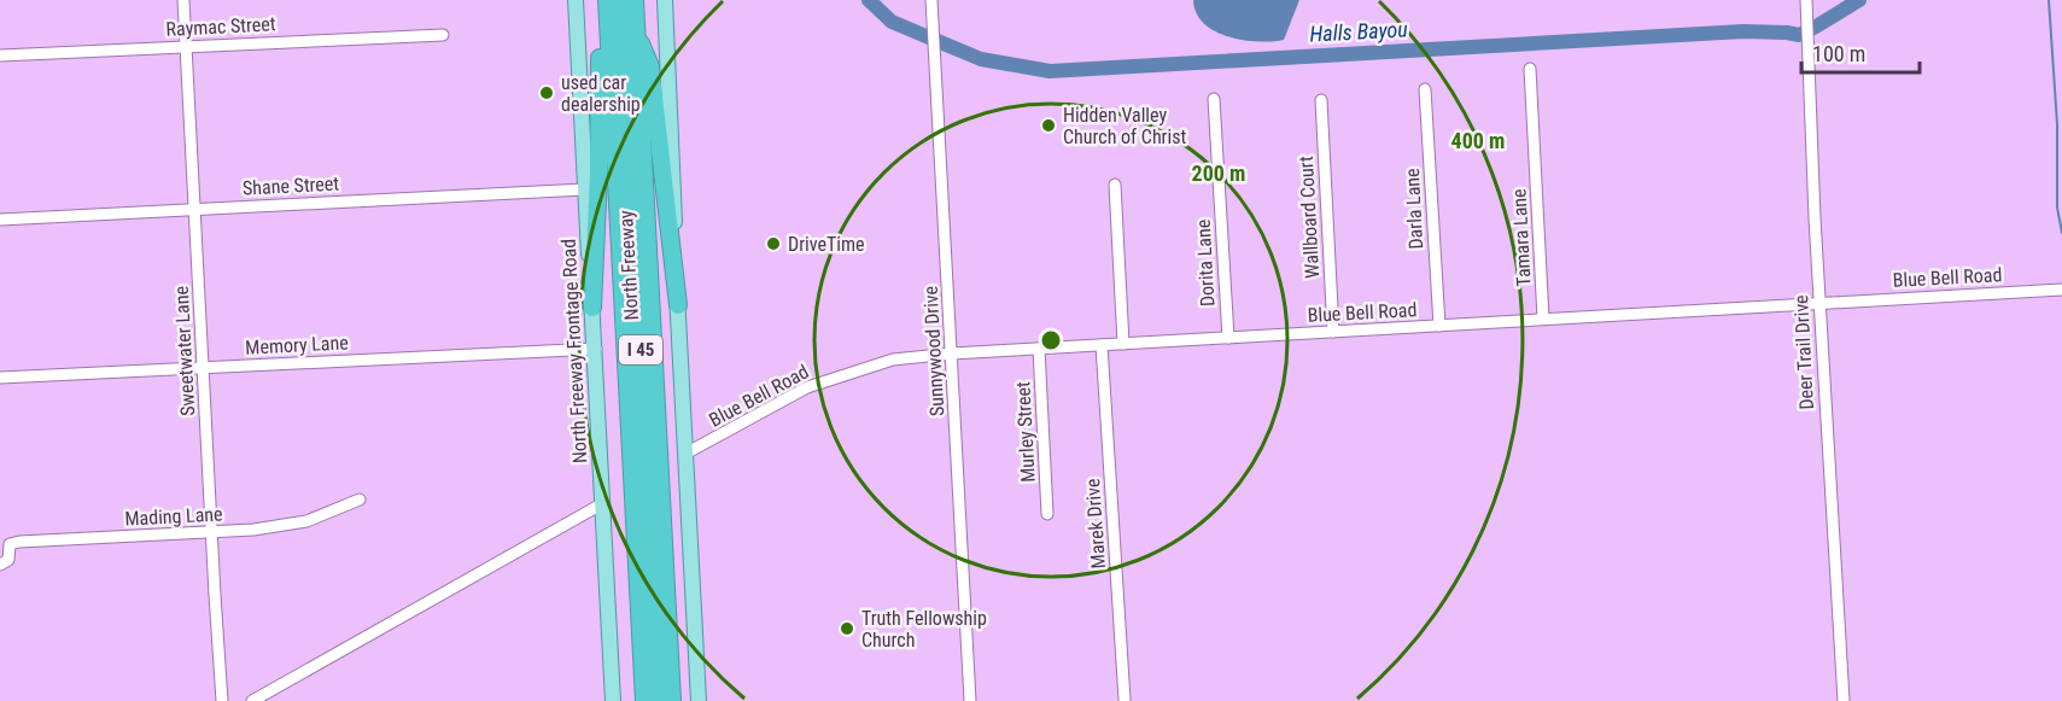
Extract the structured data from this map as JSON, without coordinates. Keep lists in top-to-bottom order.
{
  "streets": {
    "highway": ["North Freeway", "I 45"],
    "main road": ["North Freeway Frontage Road"],
    "street": [
      "Raymac Street",
      "Shane Street",
      "Darla Lane",
      "Wallboard Court",
      "Tamara Lane",
      "Dorita Lane",
      "Blue Bell Road",
      "Memory Lane",
      "Sweetwater Lane",
      "Sunnywood Drive",
      "Deer Trail Drive",
      "Murley Street",
      "Mading Lane",
      "Marek Drive"
    ]
  },
  "crossings": [
    ["Raymac Street", "Sweetwater Lane"],
    ["Shane Street", "Sweetwater Lane"],
    ["Shane Street", "North Freeway Frontage Road"],
    ["Darla Lane", "Blue Bell Road"],
    ["Wallboard Court", "Blue Bell Road"],
    ["Tamara Lane", "Blue Bell Road"],
    ["Dorita Lane", "Blue Bell Road"],
    ["Blue Bell Road", "Sunnywood Drive"],
    ["Blue Bell Road", "Deer Trail Drive"],
    ["Blue Bell Road", "Murley Street"],
    ["Blue Bell Road", "Marek Drive"],
    ["Memory Lane", "Sweetwater Lane"],
    ["Memory Lane", "North Freeway Frontage Road"],
    ["Sweetwater Lane", "Mading Lane"]
  ],
  "water": ["Halls Bayou"],
  "places": [
    "used car dealership",
    "Hidden Valley Church of Christ",
    "DriveTime",
    "Truth Fellowship Church"
  ],
  "scale_bar": "100 m",
  "rings": ["400 m", "200 m"]
}
